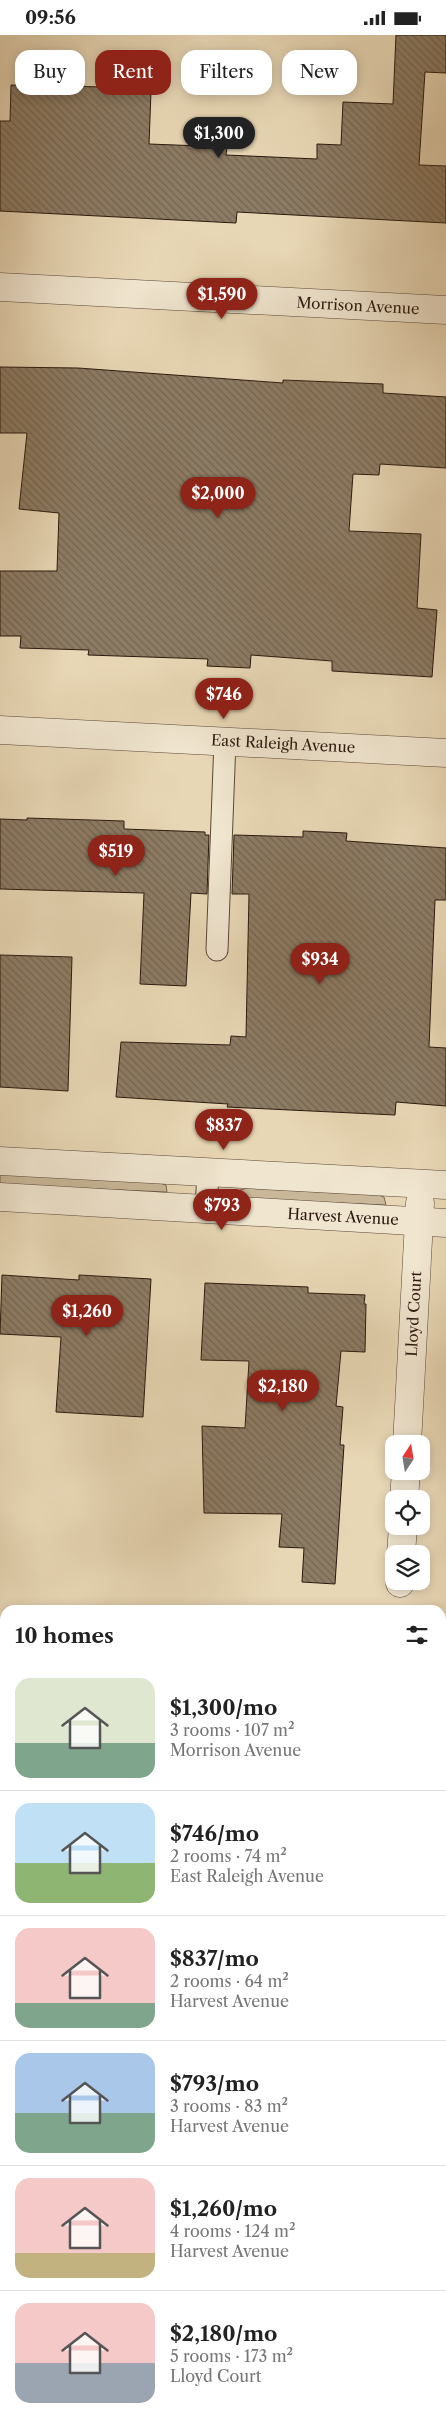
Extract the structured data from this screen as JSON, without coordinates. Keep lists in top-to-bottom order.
{
  "streets": {
    "street": [
      "Morrison Avenue",
      "East Raleigh Avenue",
      "Harvest Avenue",
      "Lloyd Court"
    ]
  },
  "crossings": [
    ["Harvest Avenue", "Lloyd Court"]
  ],
  "north": "top",
  "page": {
    "status": "09:56",
    "chip": [
      "Buy",
      "Rent",
      "Filters",
      "New"
    ],
    "price": [
      "$1,300",
      "$1,590",
      "$2,000",
      "$746",
      "$519",
      "$934",
      "$837",
      "$793",
      "$1,260",
      "$2,180"
    ],
    "heading": "10 homes",
    "list": [
      {
        "name": "$1,300/mo",
        "note": "3 rooms · 107 m² · Morrison Avenue"
      },
      {
        "name": "$746/mo",
        "note": "2 rooms · 74 m² · East Raleigh Avenue"
      },
      {
        "name": "$837/mo",
        "note": "2 rooms · 64 m² · Harvest Avenue"
      },
      {
        "name": "$793/mo",
        "note": "3 rooms · 83 m² · Harvest Avenue"
      },
      {
        "name": "$1,260/mo",
        "note": "4 rooms · 124 m² · Harvest Avenue"
      },
      {
        "name": "$2,180/mo",
        "note": "5 rooms · 173 m² · Lloyd Court"
      }
    ]
  }
}
